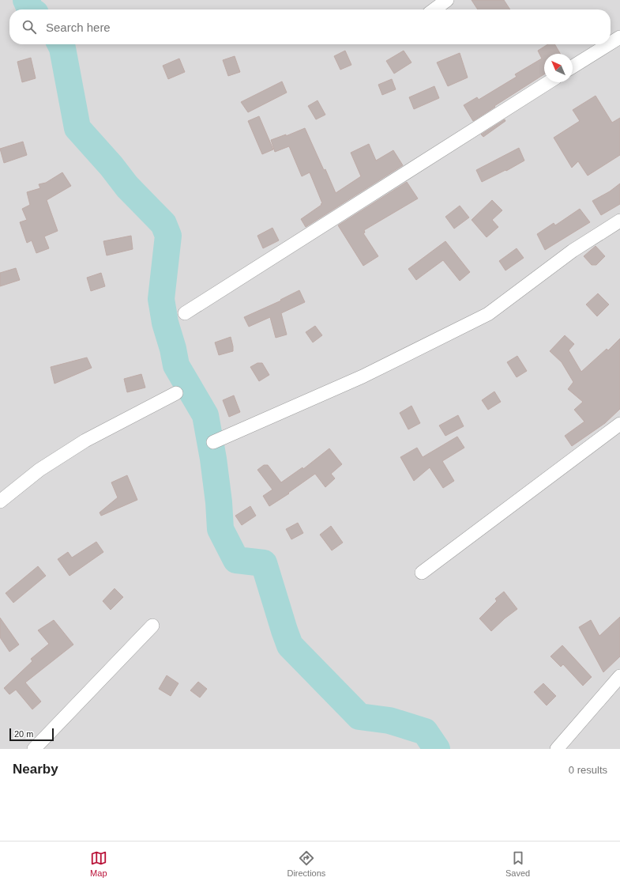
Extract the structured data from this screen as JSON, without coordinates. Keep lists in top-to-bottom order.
{
  "scale_bar": "20 m",
  "north": "top left",
  "page": {
    "search": "Search here",
    "scale": "20 m",
    "heading": ["Nearby", "0 results"],
    "nav": ["Map", "Directions", "Saved"]
  }
}
